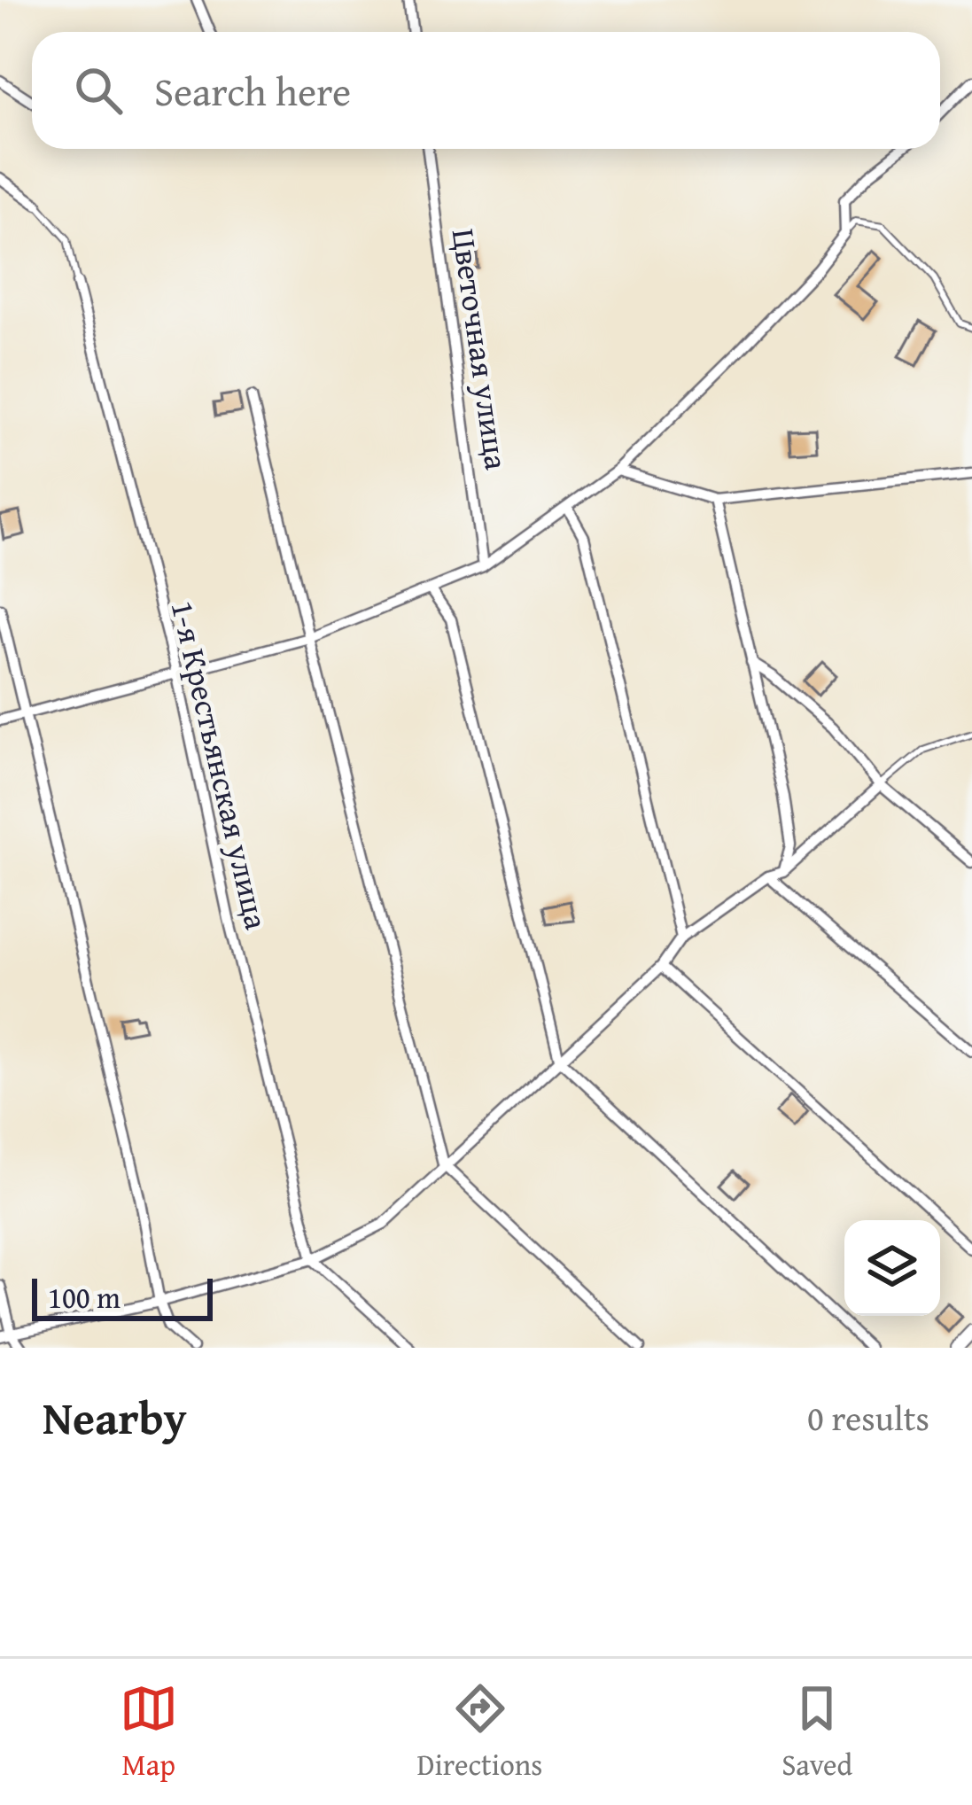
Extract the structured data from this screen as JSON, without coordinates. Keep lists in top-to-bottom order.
{
  "streets": {
    "street": ["Цветочная улица", "1-я Крестьянская улица"]
  },
  "scale_bar": "100 m",
  "page": {
    "search": "Search here",
    "scale": "100 m",
    "heading": ["Nearby", "0 results"],
    "nav": ["Map", "Directions", "Saved"]
  }
}
